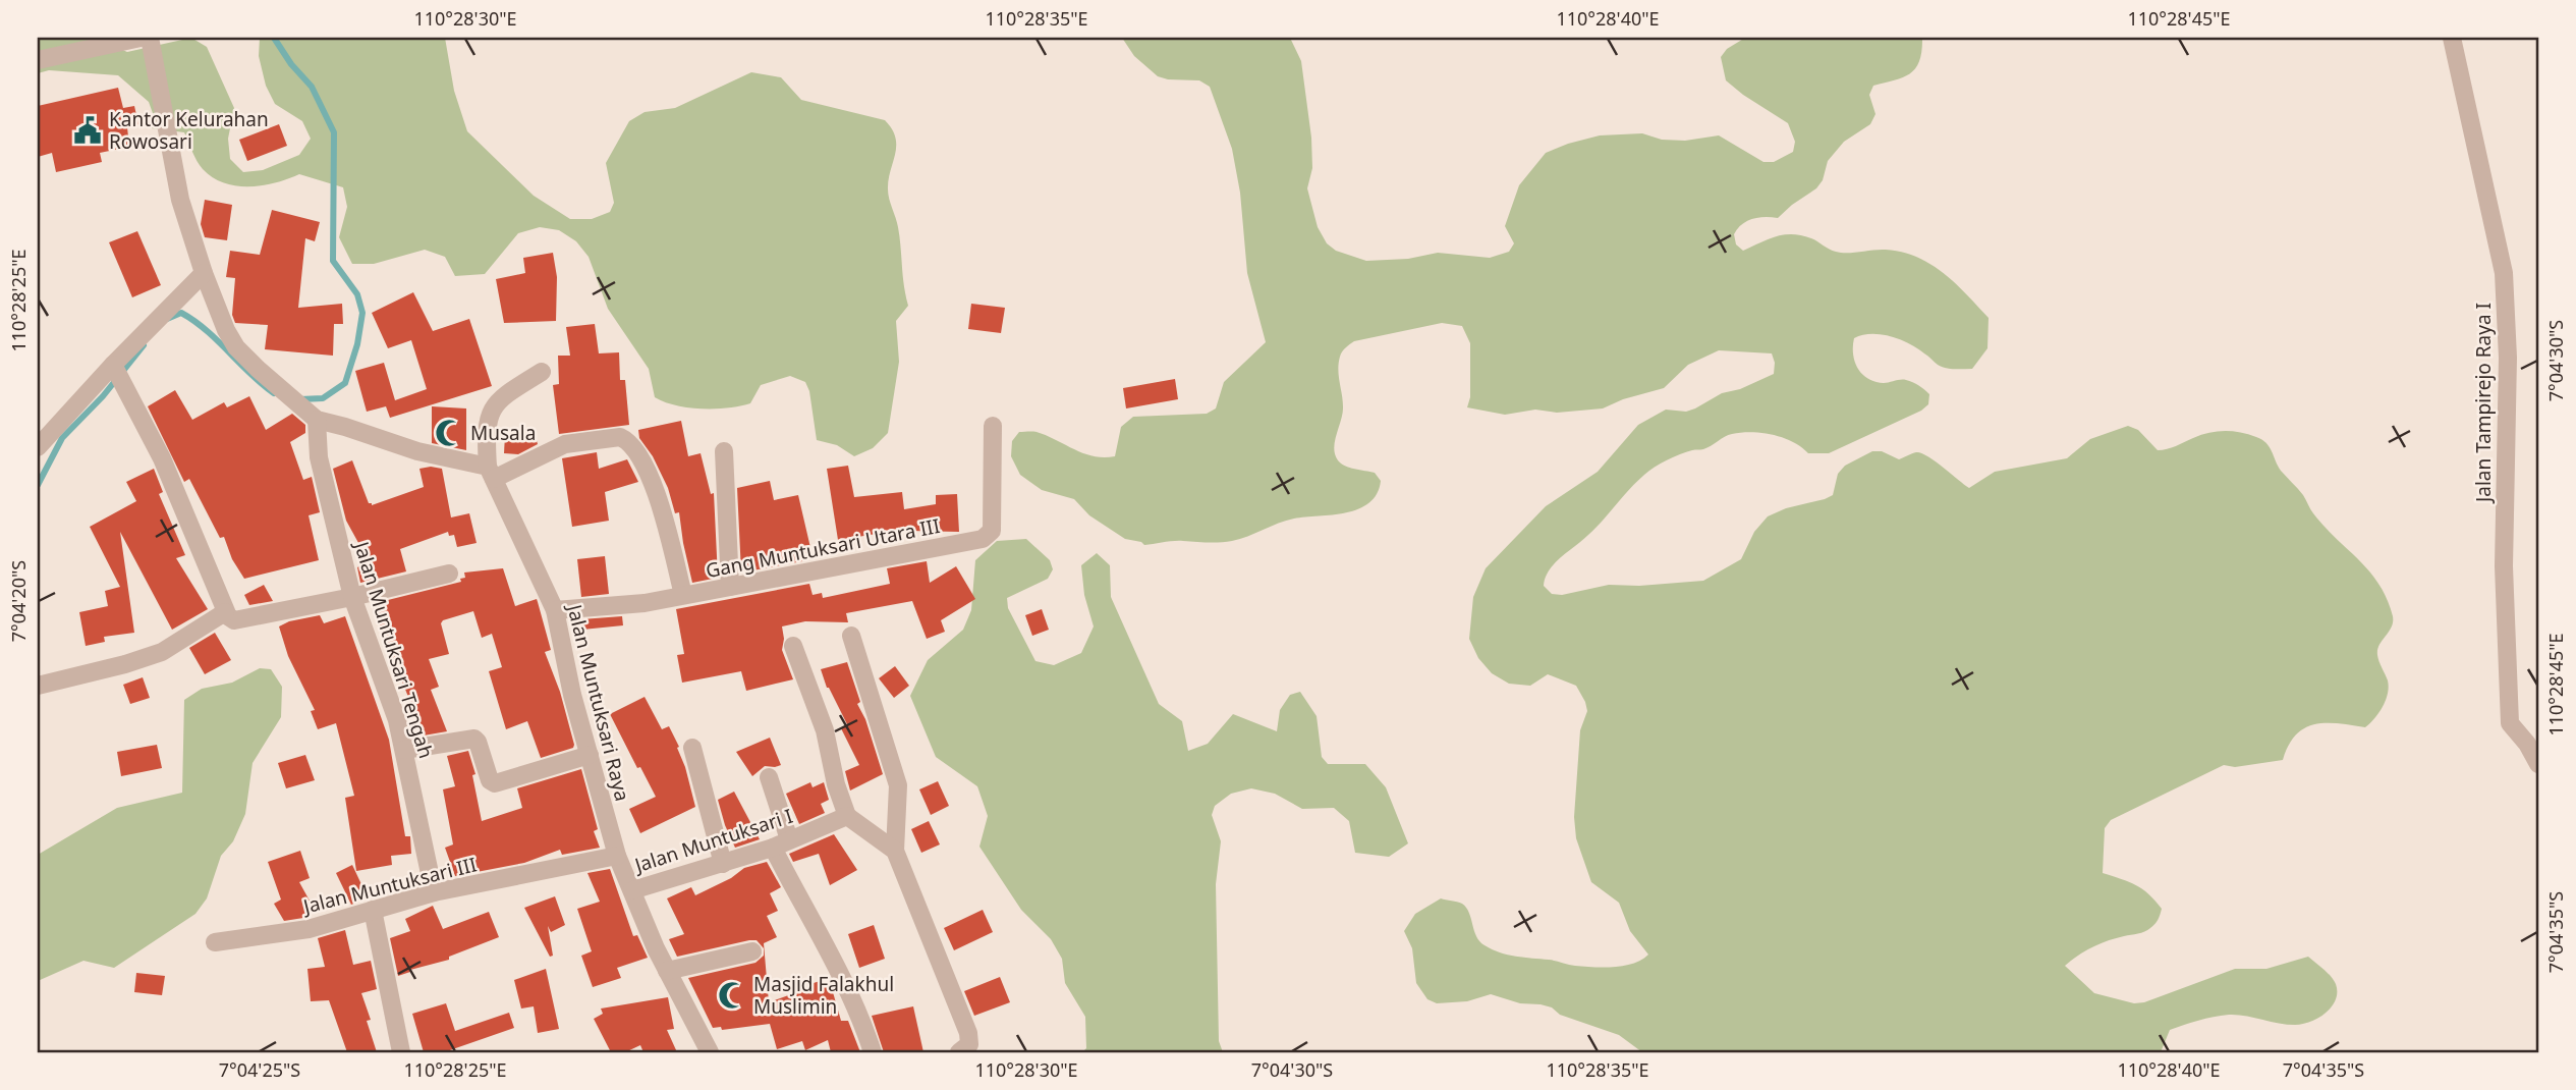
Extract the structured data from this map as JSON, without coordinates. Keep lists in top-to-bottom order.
{
  "streets": {
    "street": [
      "Jalan Tampirejo Raya I",
      "Gang Muntuksari Utara III",
      "Jalan Muntuksari Tengah",
      "Jalan Muntuksari Raya",
      "Jalan Muntuksari I",
      "Jalan Muntuksari III"
    ]
  },
  "crossings": [
    ["Gang Muntuksari Utara III", "Jalan Muntuksari Raya"],
    ["Jalan Muntuksari Tengah", "Jalan Muntuksari III"],
    ["Jalan Muntuksari Raya", "Jalan Muntuksari I"],
    ["Jalan Muntuksari Raya", "Jalan Muntuksari III"]
  ],
  "places": {
    "public building": ["Kantor Kelurahan Rowosari"],
    "mosque": ["Musala", "Masjid Falakhul Muslimin"]
  },
  "coordinates": [
    "110°28'30\"E",
    "110°28'35\"E",
    "110°28'40\"E",
    "110°28'45\"E",
    "110°28'25\"E",
    "7°04'30\"S",
    "7°04'20\"S",
    "7°04'35\"S",
    "7°04'25\"S"
  ]
}
